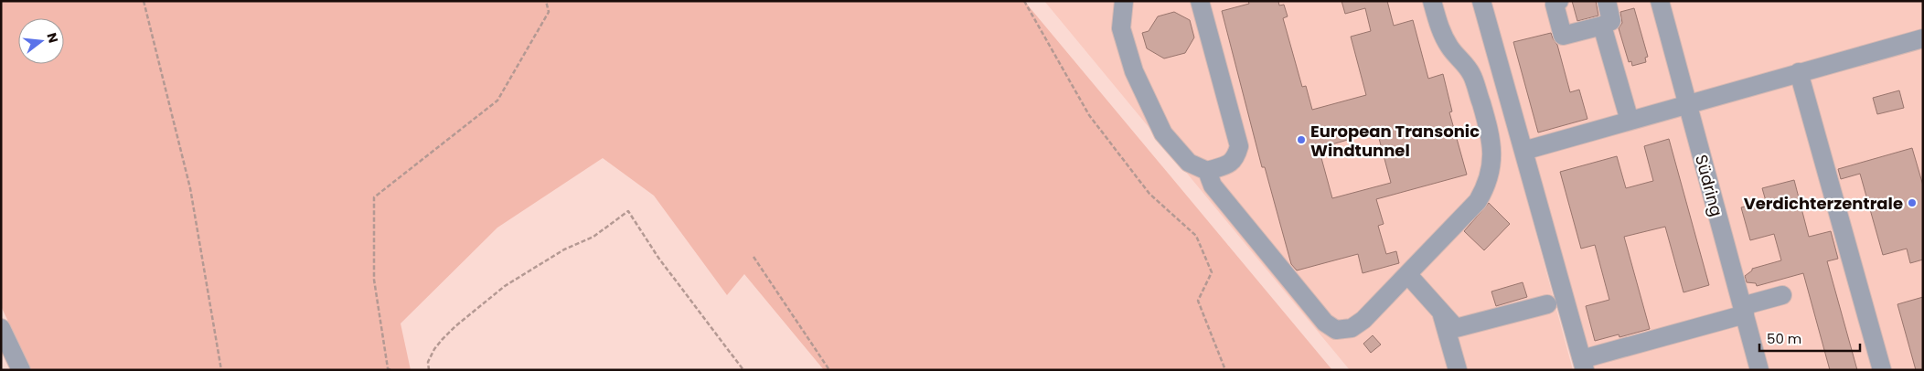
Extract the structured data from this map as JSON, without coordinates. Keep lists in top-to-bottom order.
{
  "streets": {
    "lane": ["Südring"]
  },
  "places": ["European Transonic Windtunnel", "Verdichterzentrale"],
  "scale_bar": "50 m",
  "north": "right"
}
